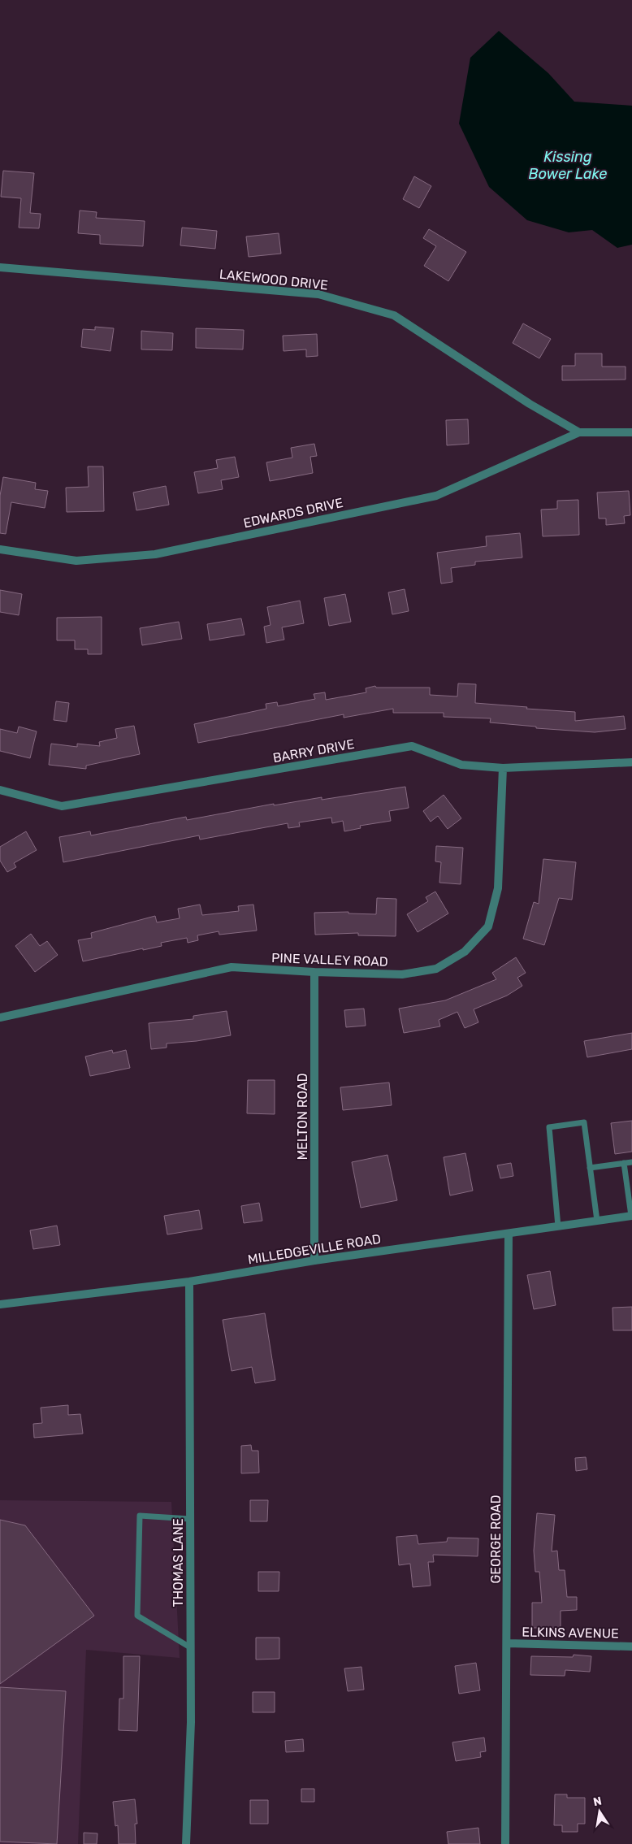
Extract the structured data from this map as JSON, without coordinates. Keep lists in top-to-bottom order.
{
  "streets": {
    "street": [
      "LAKEWOOD DRIVE",
      "EDWARDS DRIVE",
      "BARRY DRIVE",
      "PINE VALLEY ROAD",
      "MELTON ROAD",
      "MILLEDGEVILLE ROAD",
      "GEORGE ROAD",
      "THOMAS LANE",
      "ELKINS AVENUE"
    ]
  },
  "crossings": [
    ["LAKEWOOD DRIVE", "EDWARDS DRIVE"],
    ["BARRY DRIVE", "PINE VALLEY ROAD"],
    ["PINE VALLEY ROAD", "MELTON ROAD"],
    ["MELTON ROAD", "MILLEDGEVILLE ROAD"],
    ["MILLEDGEVILLE ROAD", "GEORGE ROAD"],
    ["MILLEDGEVILLE ROAD", "THOMAS LANE"],
    ["GEORGE ROAD", "ELKINS AVENUE"]
  ],
  "water": ["Kissing Bower Lake"],
  "north": "top"
}
